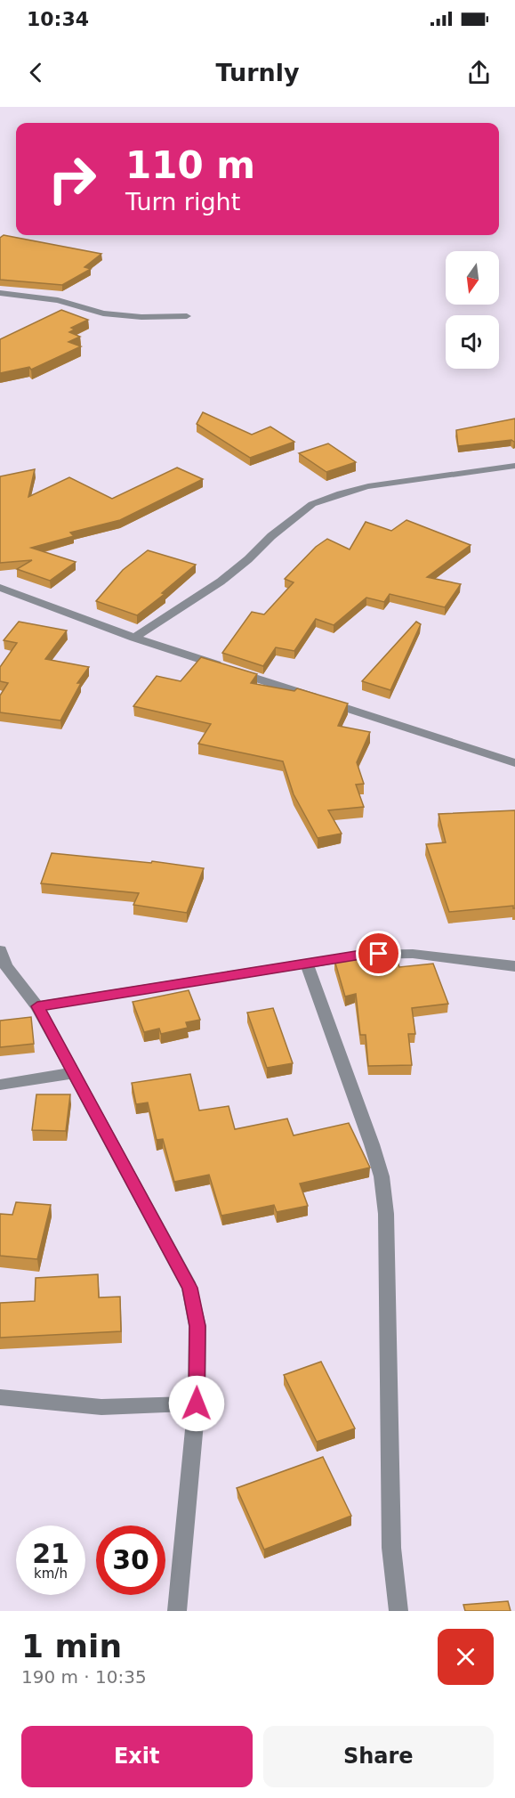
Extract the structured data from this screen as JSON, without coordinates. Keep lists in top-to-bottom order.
{
  "north": "bottom",
  "page": {
    "status": "10:34",
    "header": "Turnly",
    "turn": ["110 m", "Turn right"],
    "speed": "21 km/h",
    "limit": "30",
    "heading": ["1 min", "190 m · 10:35"],
    "buttons": ["Exit", "Share"]
  }
}
